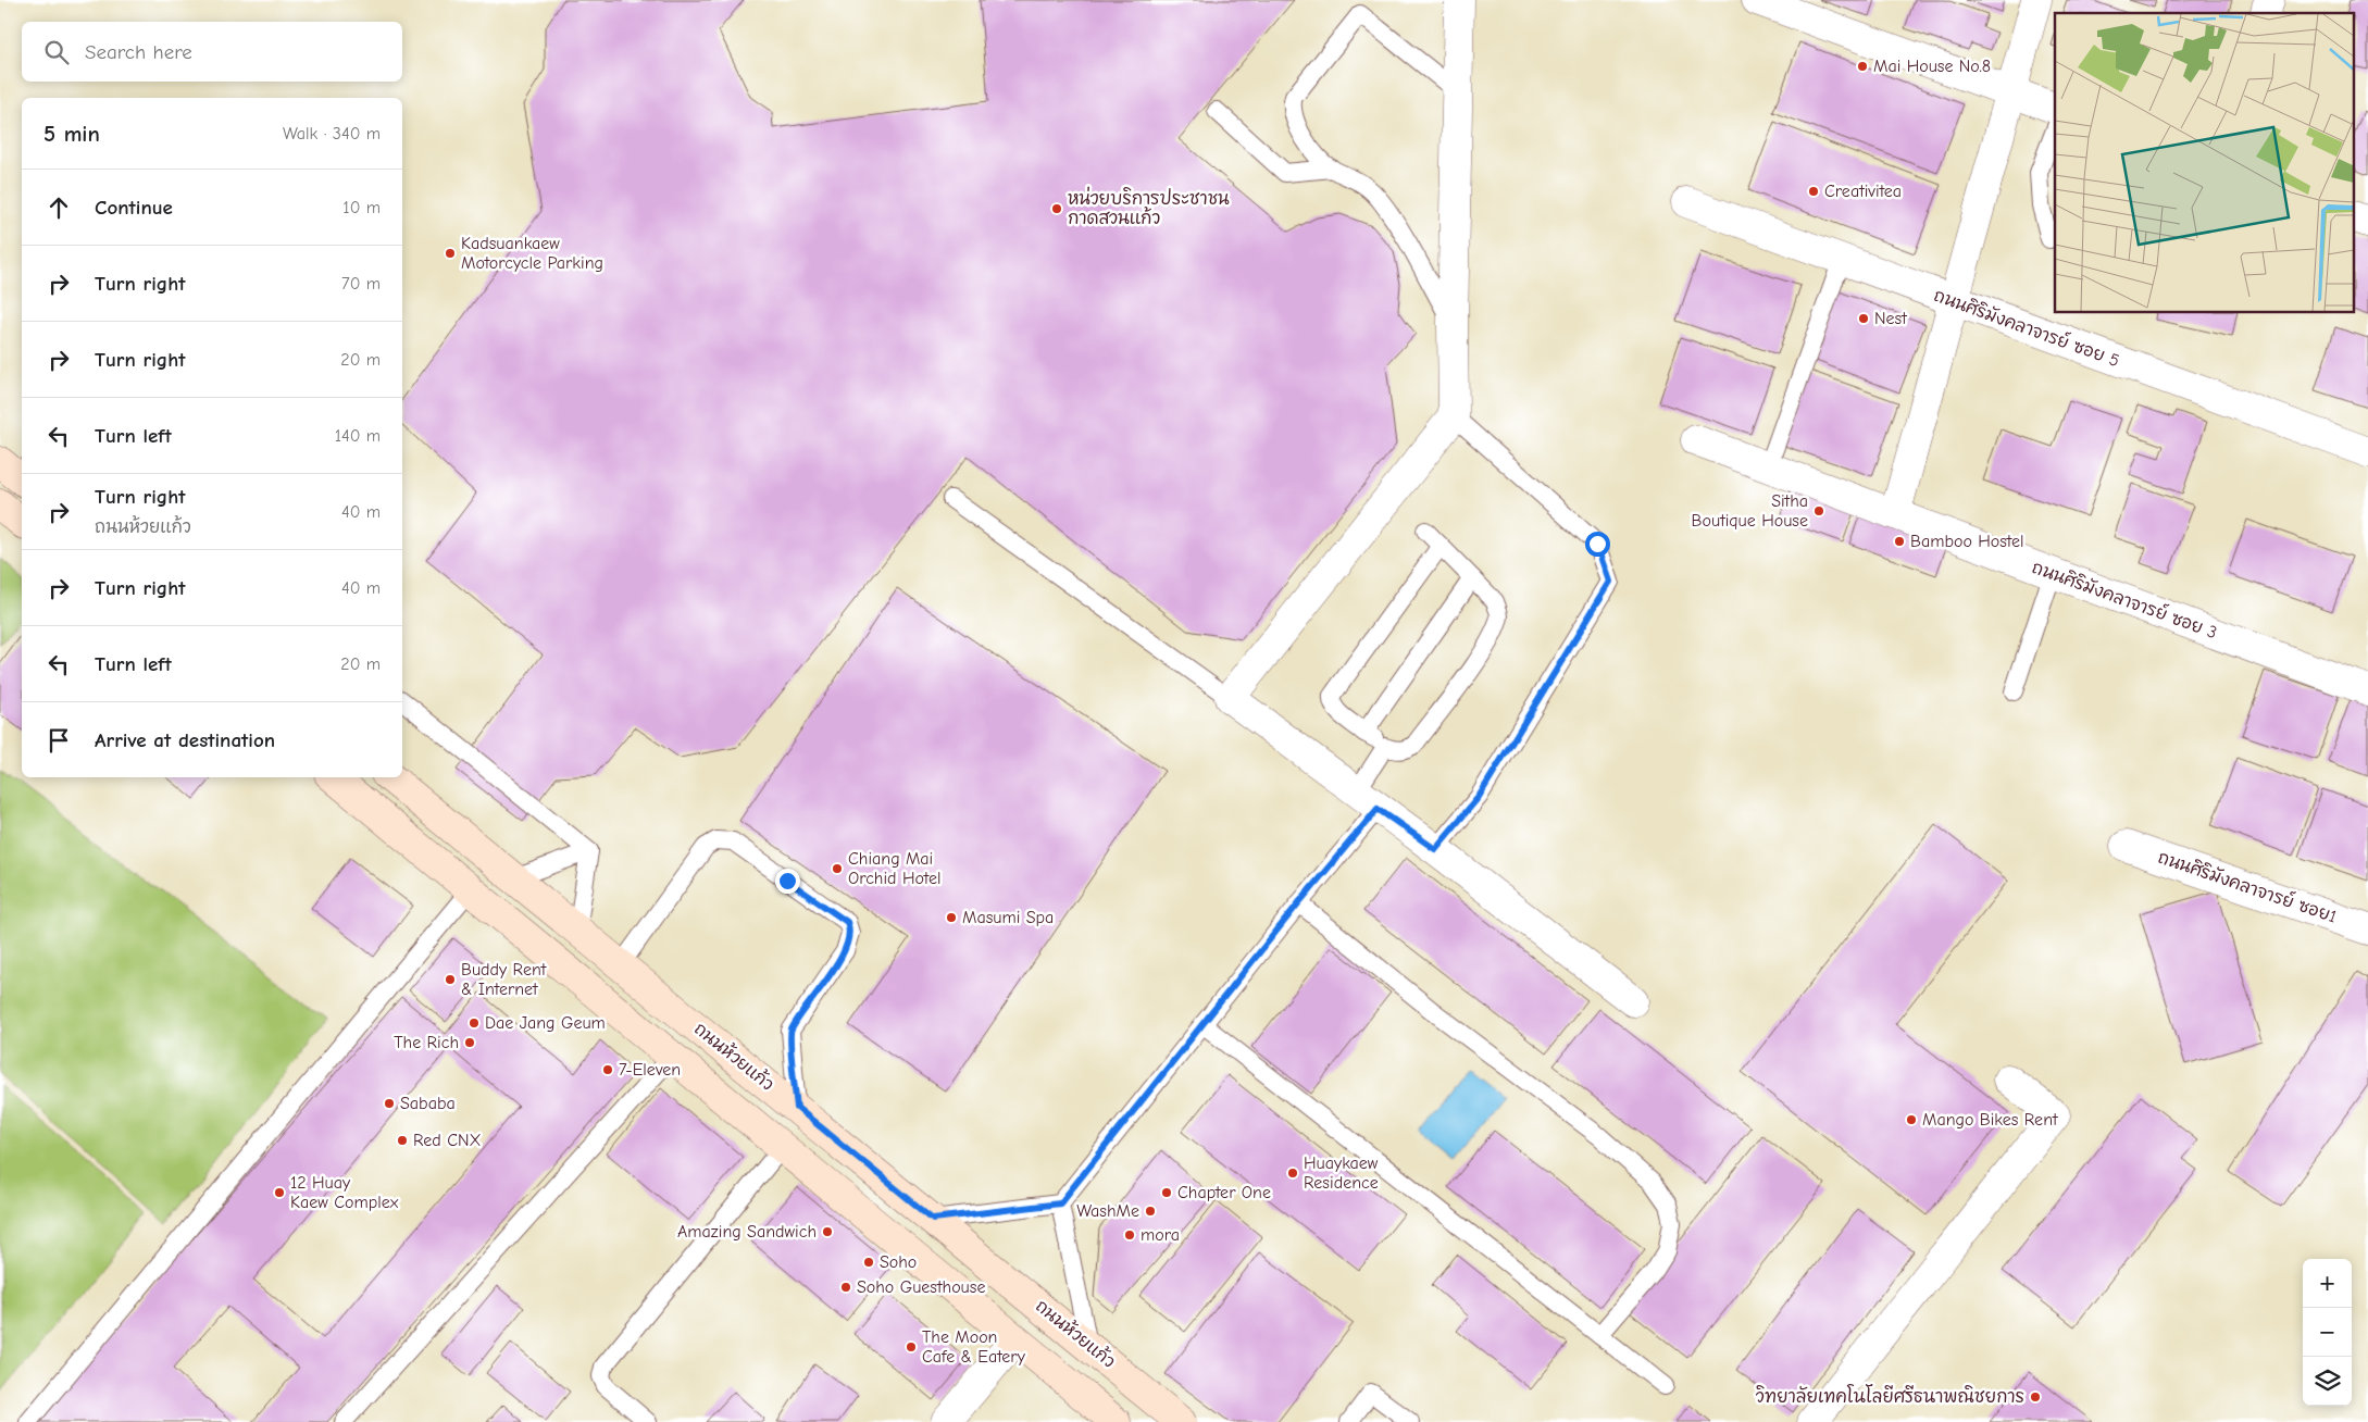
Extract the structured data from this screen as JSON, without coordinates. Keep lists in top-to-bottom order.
{
  "streets": {
    "main road": ["ถนนห้วยแก้ว"],
    "street": ["ถนนศิริมังคลาจารย์ ซอย 5", "ถนนศิริมังคลาจารย์ ซอย 3", "ถนนศิริมังคลาจารย์ ซอย1"]
  },
  "places": [
    "Mai House No.8",
    "Creativitea",
    "หน่วยบริการประชาชน กาดสวนแก้ว",
    "Kadsuankaew Motorcycle Parking",
    "Nest",
    "Sitha Boutique House",
    "Bamboo Hostel",
    "Chiang Mai Orchid Hotel",
    "Masumi Spa",
    "Buddy Rent & Internet",
    "Dae Jang Geum",
    "The Rich",
    "7-Eleven",
    "Sababa",
    "Mango Bikes Rent",
    "Red CNX",
    "Huaykaew Residence",
    "12 Huay Kaew Complex",
    "Chapter One",
    "WashMe",
    "Amazing Sandwich",
    "mora",
    "Soho",
    "Soho Guesthouse",
    "The Moon Cafe & Eatery",
    "วิทยาลัยเทคโนโลยีศรีธนาพณิชยการ"
  ],
  "page": {
    "search": "Search here",
    "heading": ["5 min", "Walk · 340 m"],
    "list": [
      ["Continue", "10 m"],
      ["Turn right", "70 m"],
      ["Turn right", "20 m"],
      ["Turn left", "140 m"],
      ["Turn right", "ถนนห้วยแก้ว", "40 m"],
      ["Turn right", "40 m"],
      ["Turn left", "20 m"],
      "Arrive at destination"
    ],
    "map_buttons": ["+", "−"]
  }
}
